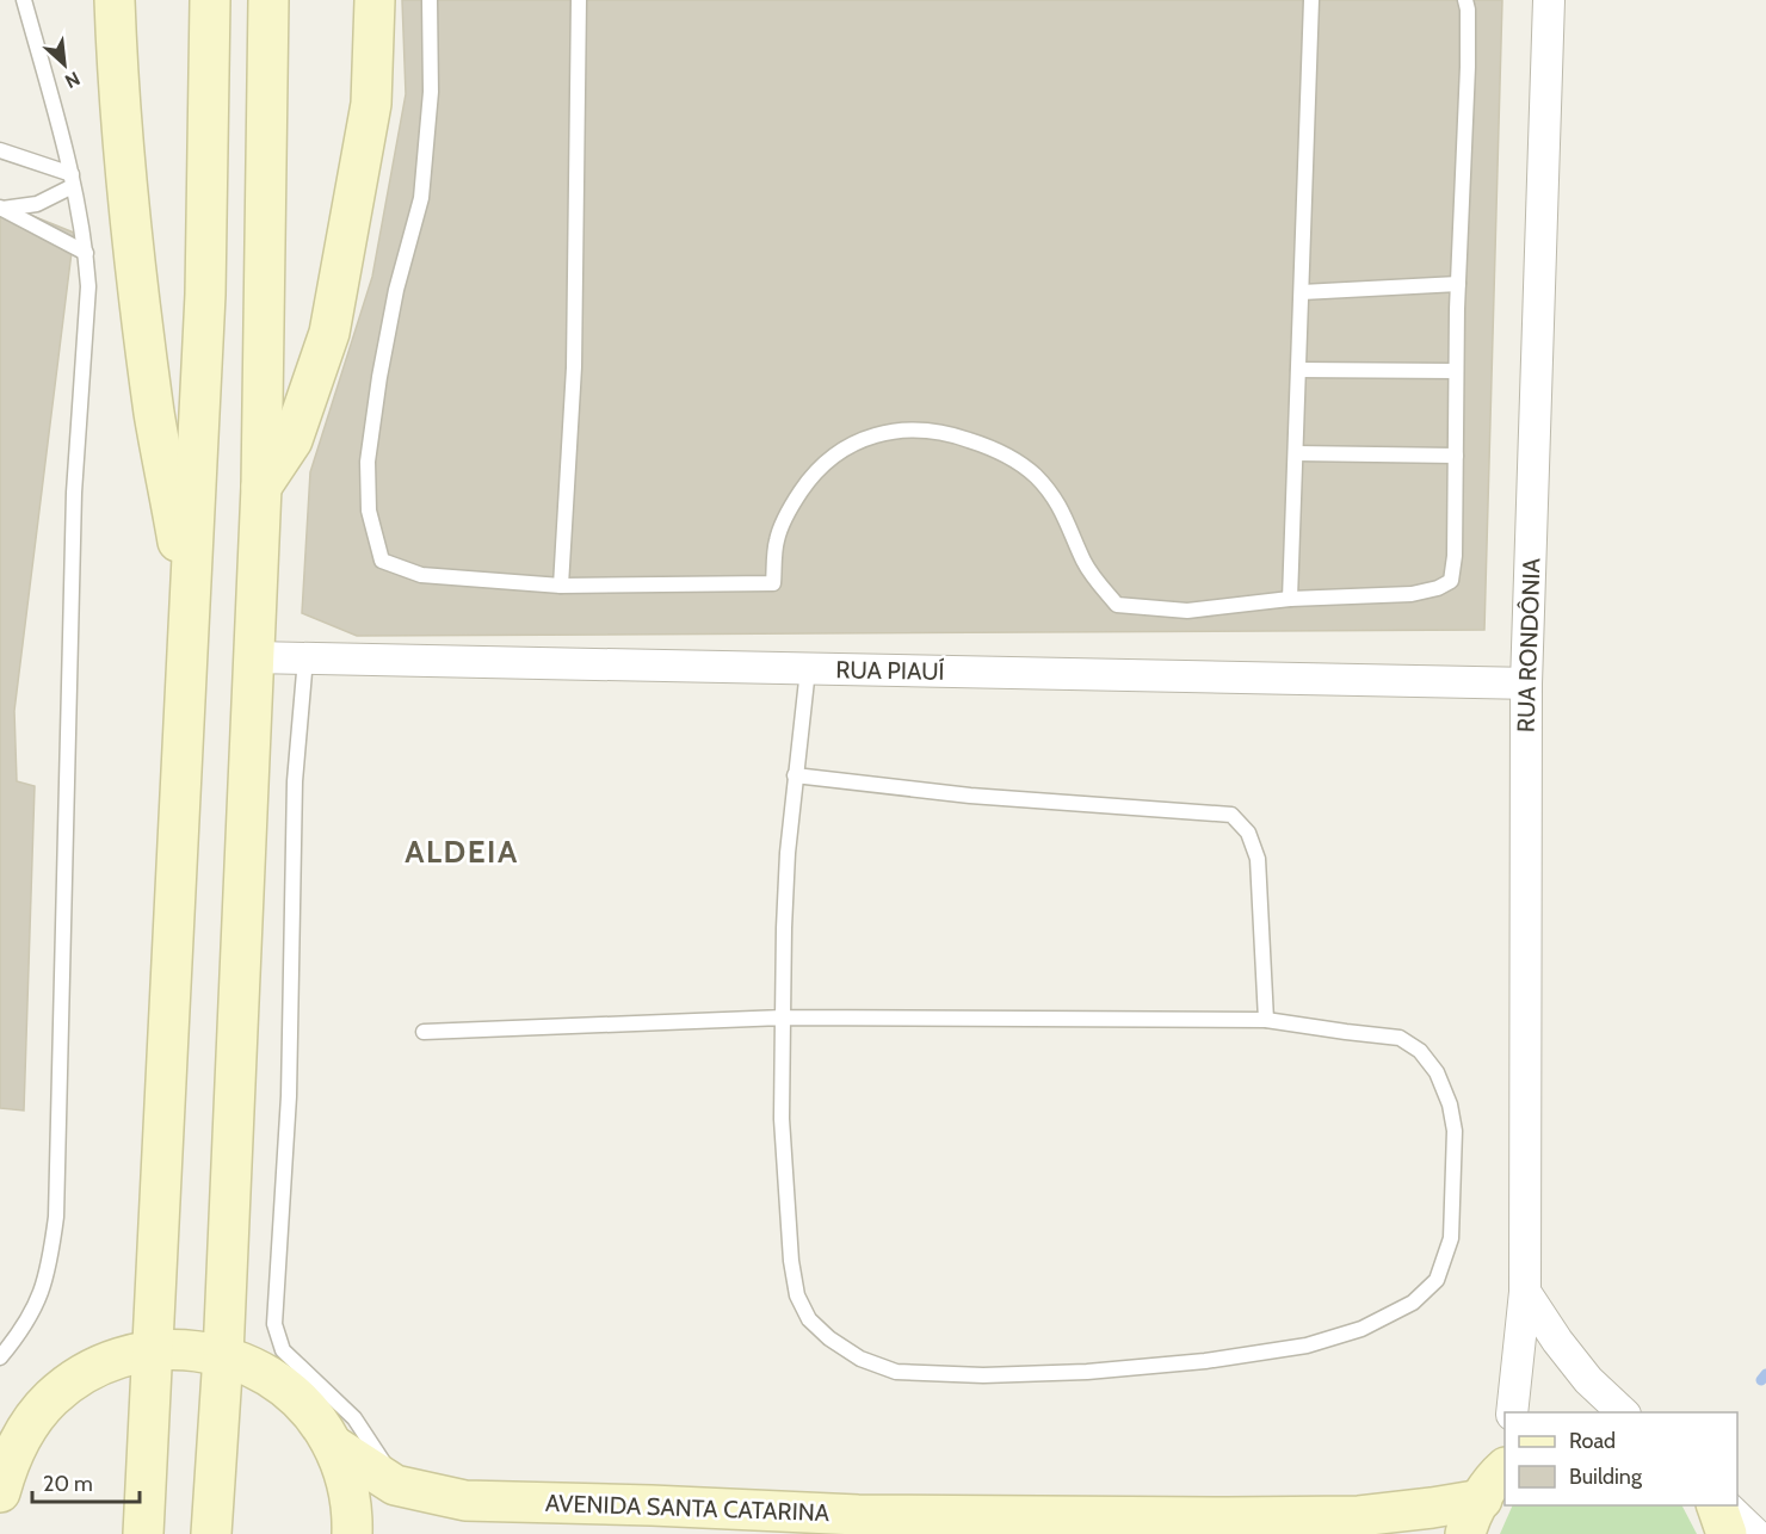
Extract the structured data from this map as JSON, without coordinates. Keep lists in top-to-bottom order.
{
  "streets": {
    "main road": ["AVENIDA SANTA CATARINA"],
    "street": ["RUA RONDÔNIA", "RUA PIAUÍ"]
  },
  "crossings": [
    ["RUA RONDÔNIA", "RUA PIAUÍ"]
  ],
  "districts": ["ALDEIA"],
  "legend": ["Road", "Building"],
  "scale_bar": "20 m",
  "north": "bottom right"
}
